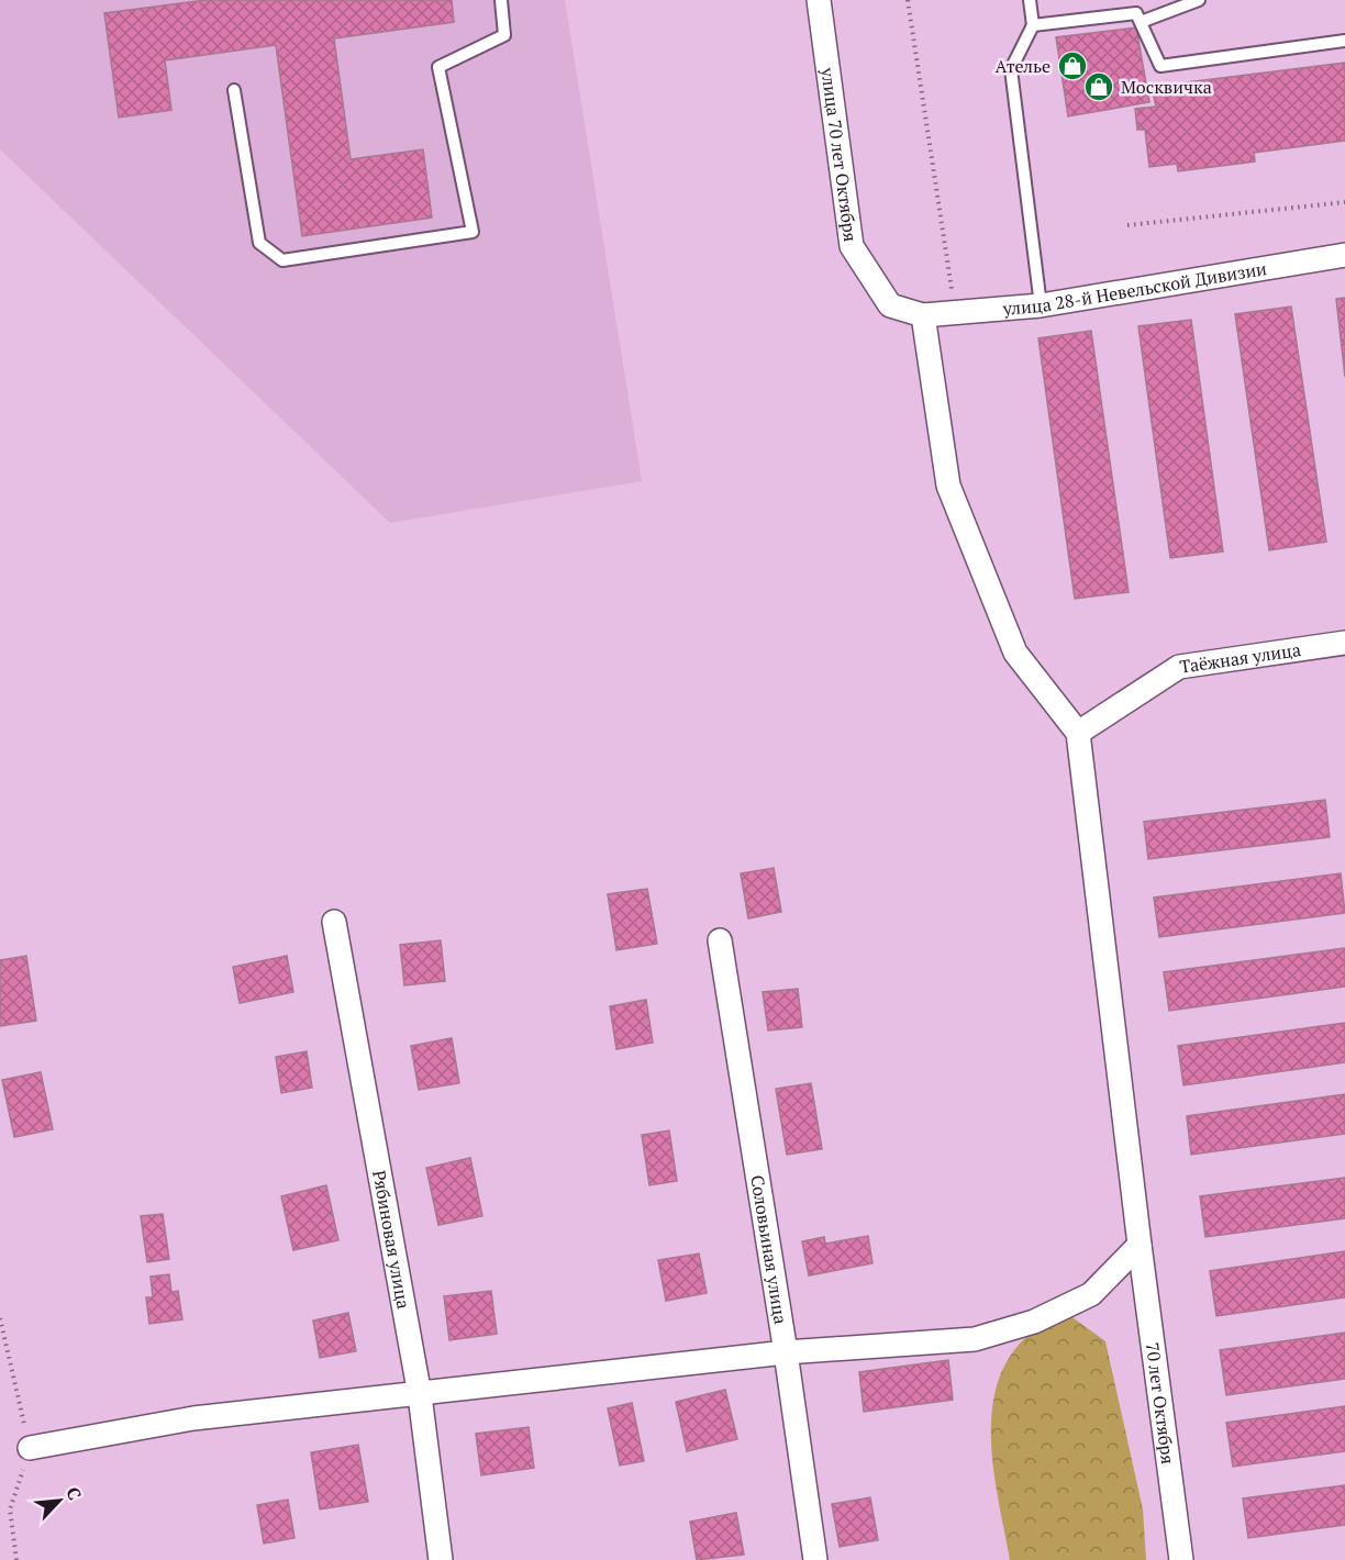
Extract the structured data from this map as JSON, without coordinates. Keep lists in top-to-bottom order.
{
  "streets": {
    "street": [
      "улица 70 лет Октября",
      "улица 28-й Невельской Дивизии",
      "Таёжная улица",
      "Рябиновая улица",
      "Соловьиная улица",
      "70 лет Октября"
    ]
  },
  "crossings": [
    ["улица 70 лет Октября", "улица 28-й Невельской Дивизии"],
    ["Таёжная улица", "70 лет Октября"]
  ],
  "places": {
    "shop": ["Ателье", "Москвичка"]
  },
  "north": "top right"
}
